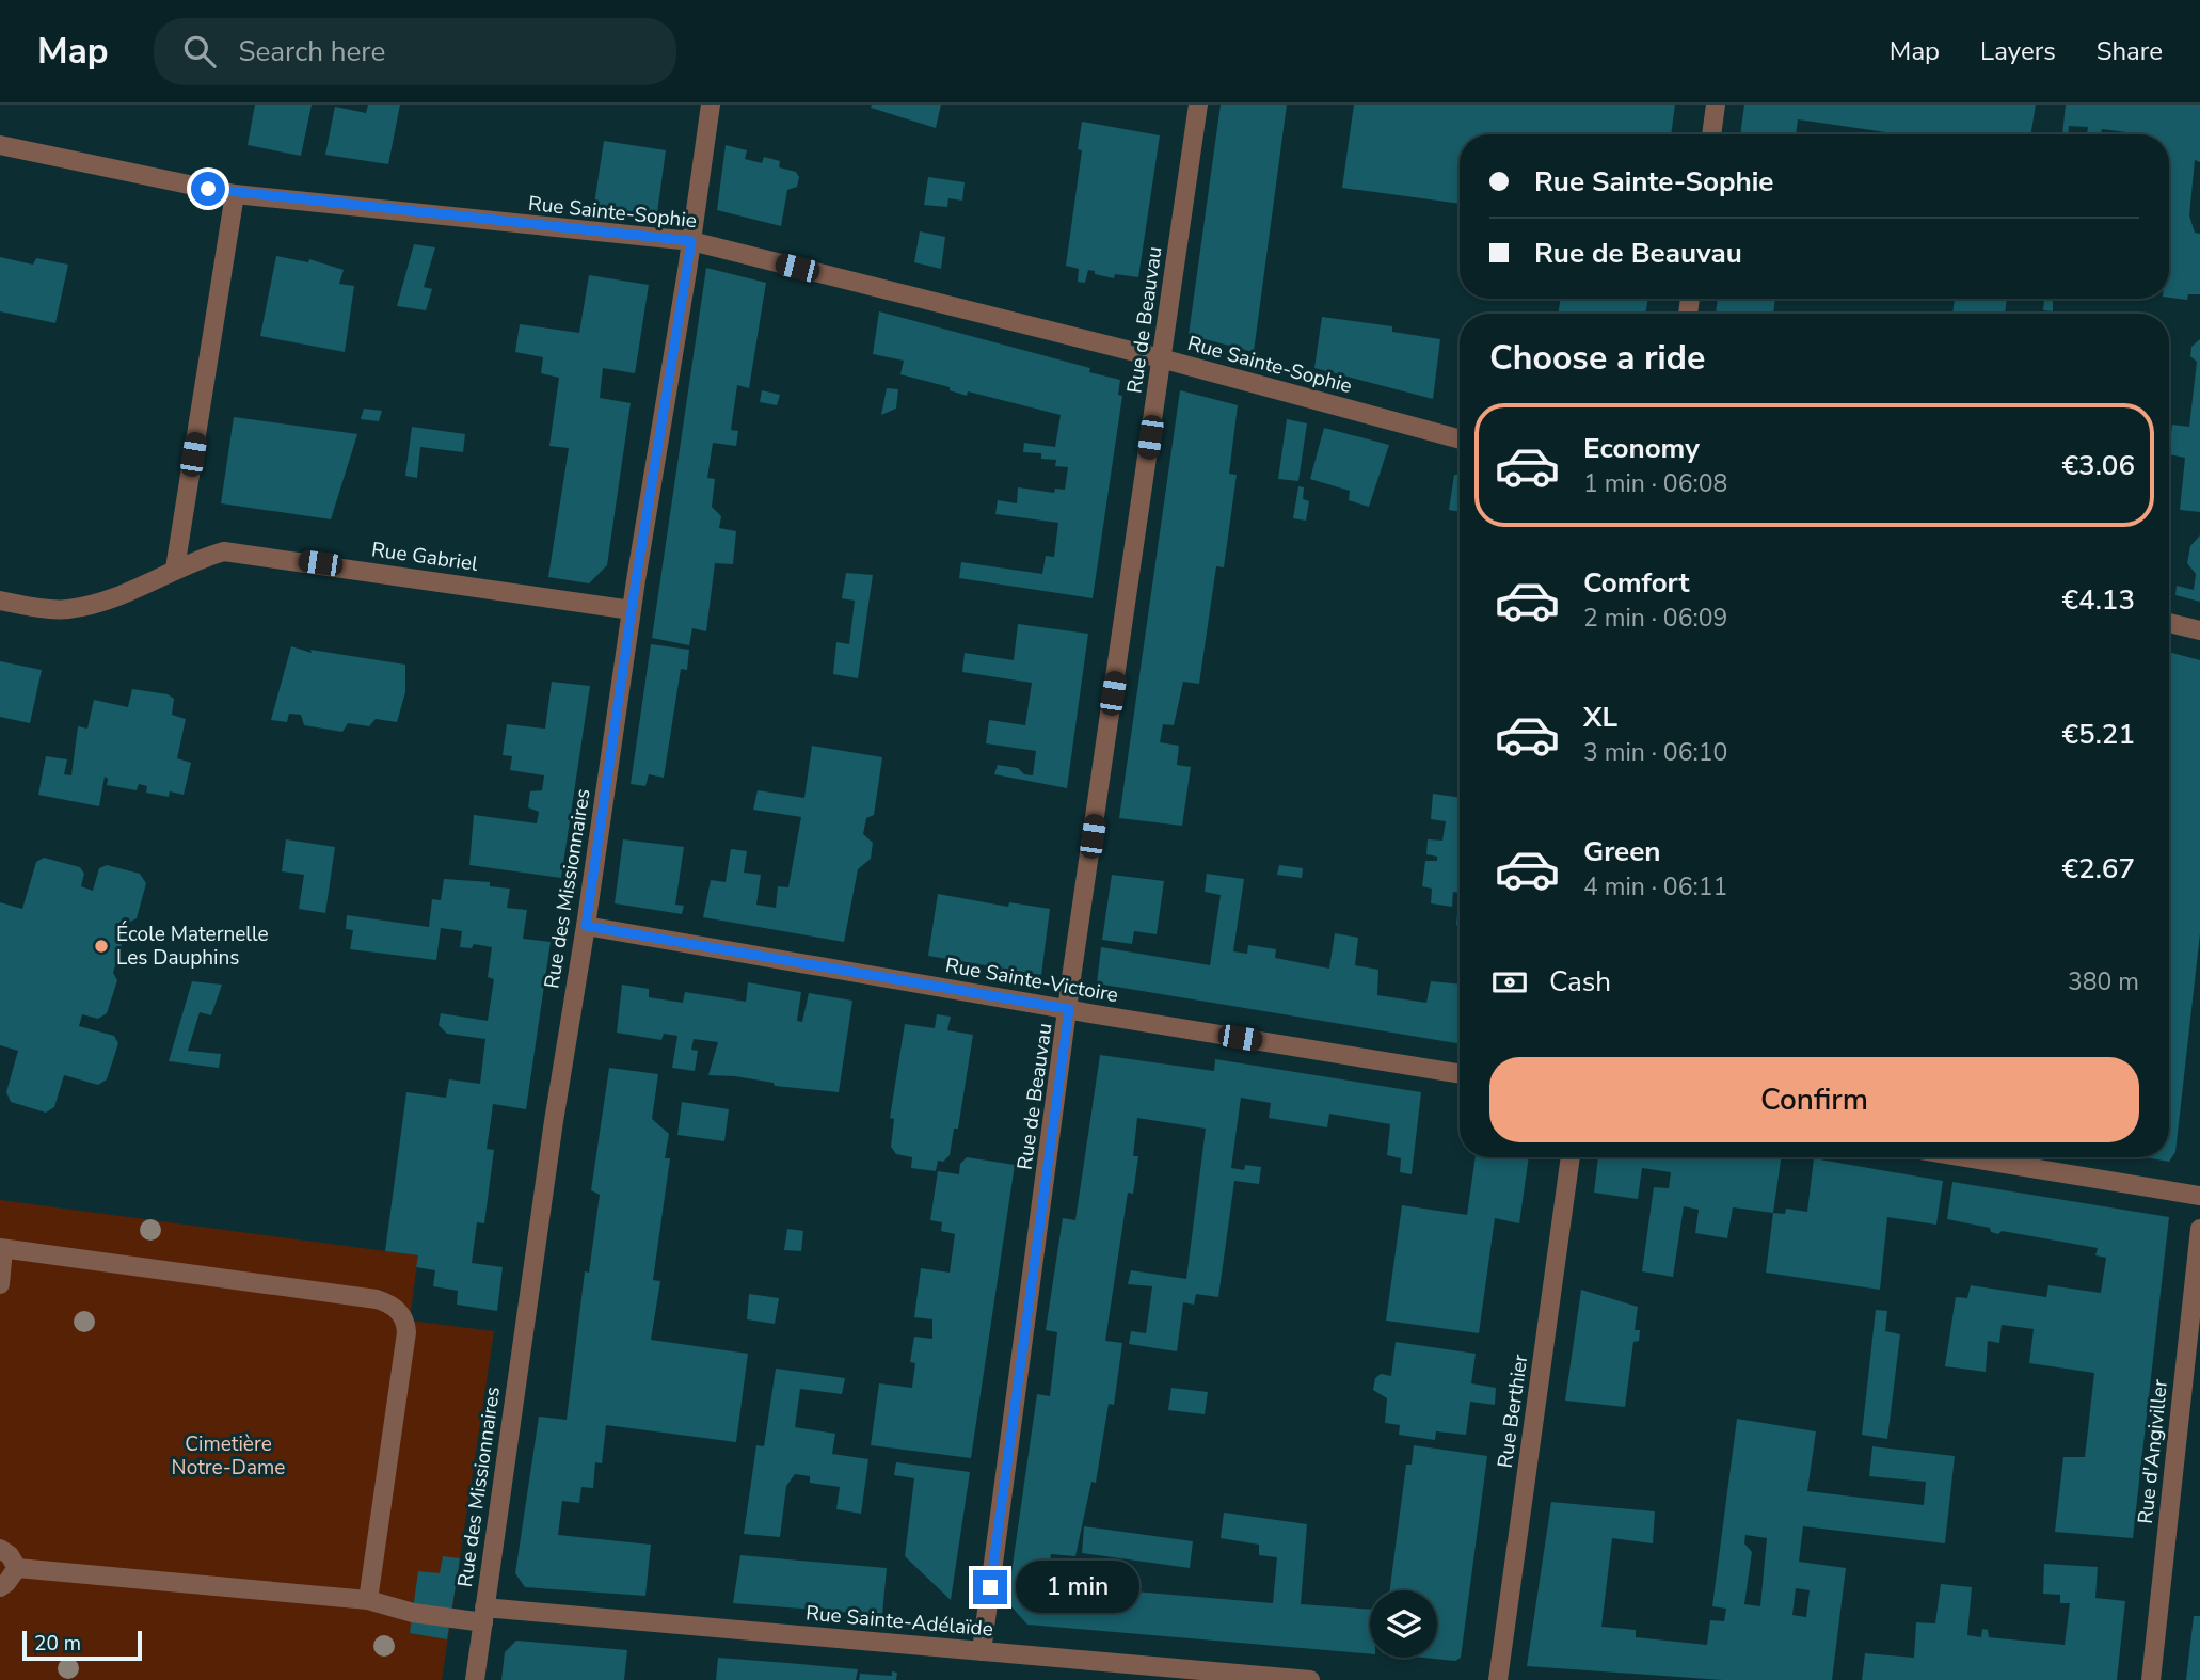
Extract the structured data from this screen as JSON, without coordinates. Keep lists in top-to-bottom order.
{
  "streets": {
    "street": [
      "Rue Sainte-Sophie",
      "Rue de Beauvau",
      "Rue Gabriel",
      "Rue des Missionnaires",
      "Rue Sainte-Victoire",
      "Rue Berthier",
      "Rue d'Angiviller",
      "Rue Sainte-Adélaïde"
    ]
  },
  "crossings": [
    ["Rue Sainte-Sophie", "Rue de Beauvau"],
    ["Rue Sainte-Sophie", "Rue des Missionnaires"],
    ["Rue de Beauvau", "Rue Sainte-Victoire"],
    ["Rue de Beauvau", "Rue Sainte-Adélaïde"],
    ["Rue Gabriel", "Rue des Missionnaires"],
    ["Rue des Missionnaires", "Rue Sainte-Victoire"],
    ["Rue des Missionnaires", "Rue Sainte-Adélaïde"]
  ],
  "parks": ["Cimetière Notre-Dame"],
  "places": ["École Maternelle Les Dauphins"],
  "scale_bar": "20 m",
  "page": {
    "header": "Map",
    "search": "Search here",
    "nav": ["Map", "Layers", "Share"],
    "banner": ["Rue Sainte-Sophie", "Rue de Beauvau"],
    "heading": "Choose a ride",
    "list": [
      {
        "name": "Economy",
        "note": "1 min · 06:08",
        "value": "€3.06"
      },
      {
        "name": "Comfort",
        "note": "2 min · 06:09",
        "value": "€4.13"
      },
      {
        "name": "XL",
        "note": "3 min · 06:10",
        "value": "€5.21"
      },
      {
        "name": "Green",
        "note": "4 min · 06:11",
        "value": "€2.67"
      }
    ],
    "pay": ["Cash", "380 m"],
    "buttons": "Confirm",
    "bubble": "1 min",
    "scale": "20 m"
  }
}
